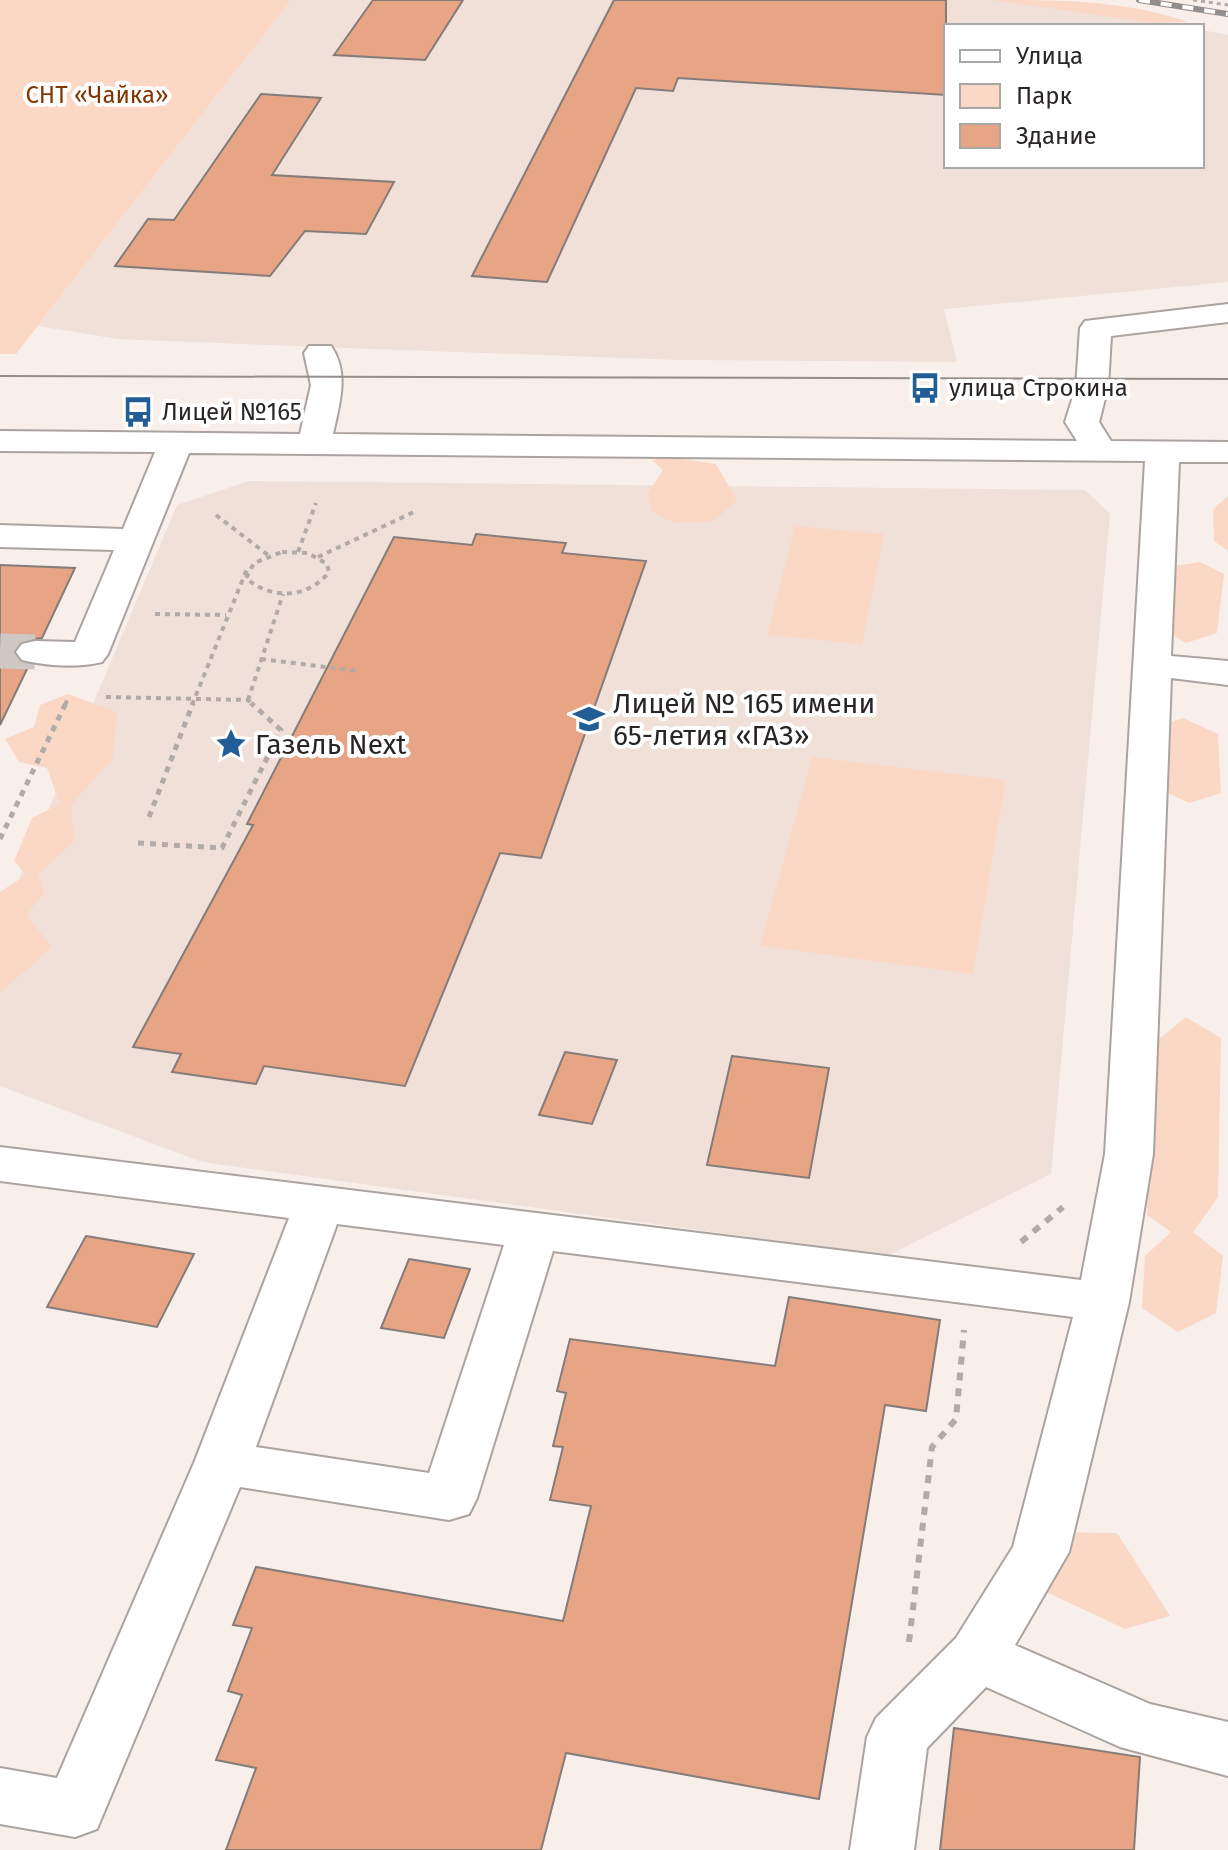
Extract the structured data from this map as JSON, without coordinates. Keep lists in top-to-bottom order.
{
  "parks": ["СНТ «Чайка»"],
  "places": {
    "bus stop": ["улица Строкина", "Лицей №165"],
    "school or university": ["Лицей № 165 имени 65-летия «ГАЗ»"],
    "place": ["Газель Next"]
  },
  "legend": ["Улица", "Парк", "Здание"]
}
